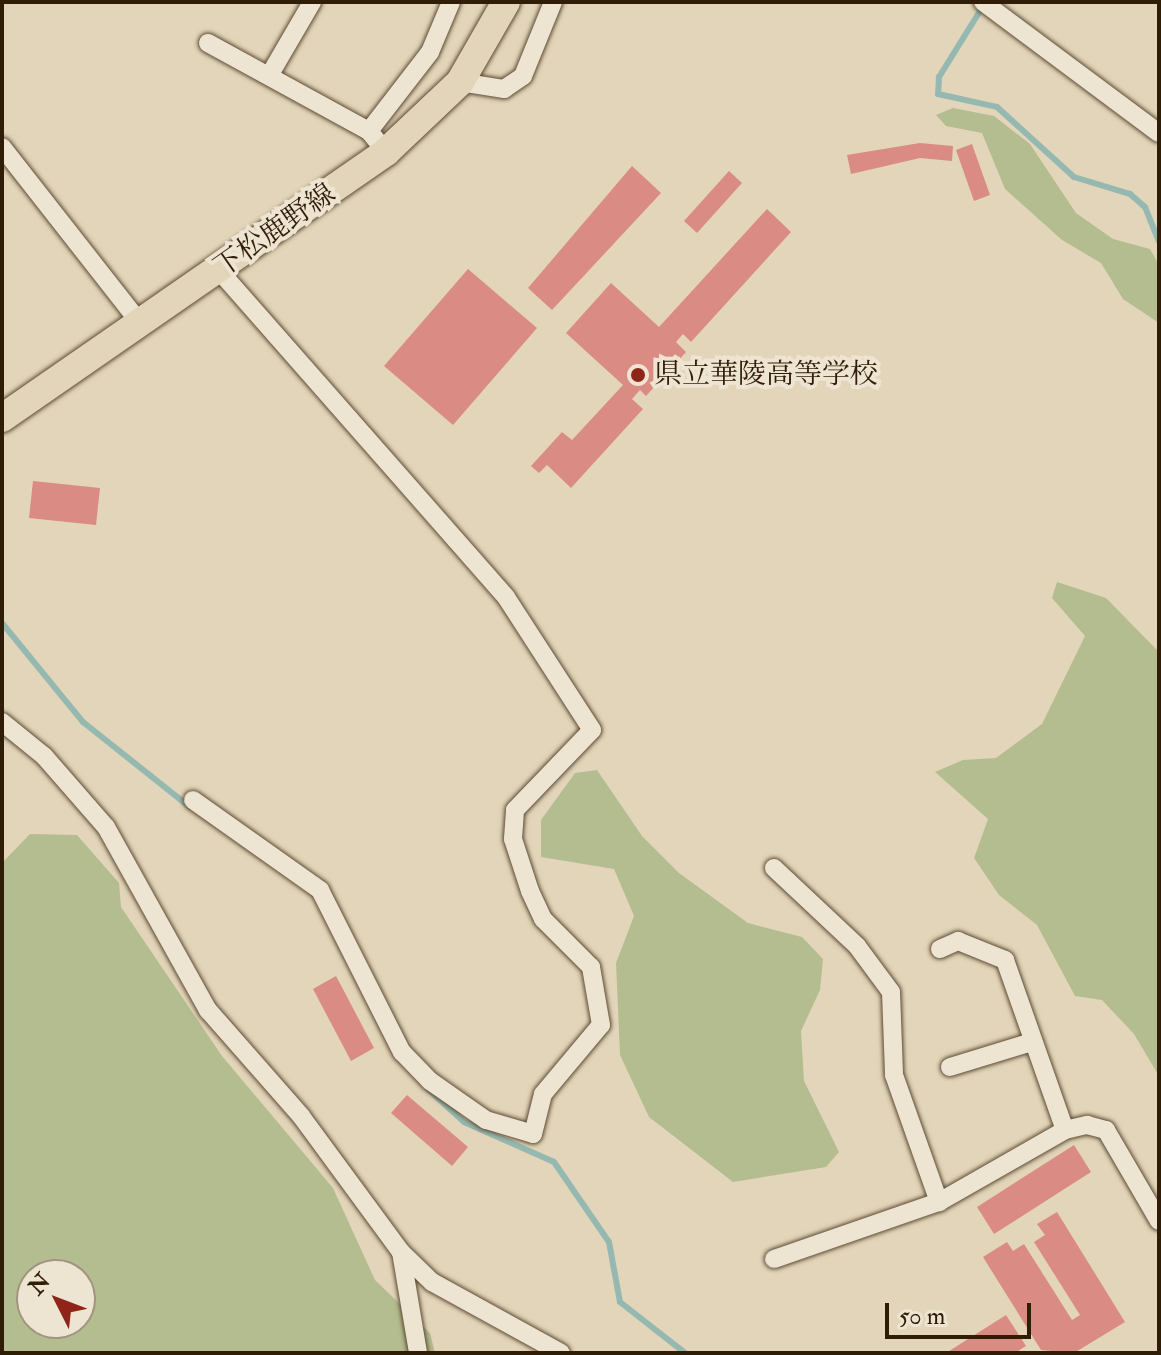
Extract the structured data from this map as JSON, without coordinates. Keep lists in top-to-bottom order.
{
  "streets": {
    "main road": ["下松鹿野線"]
  },
  "places": ["県立華陵高等学校"],
  "scale_bar": "50 m",
  "north": "top left"
}
